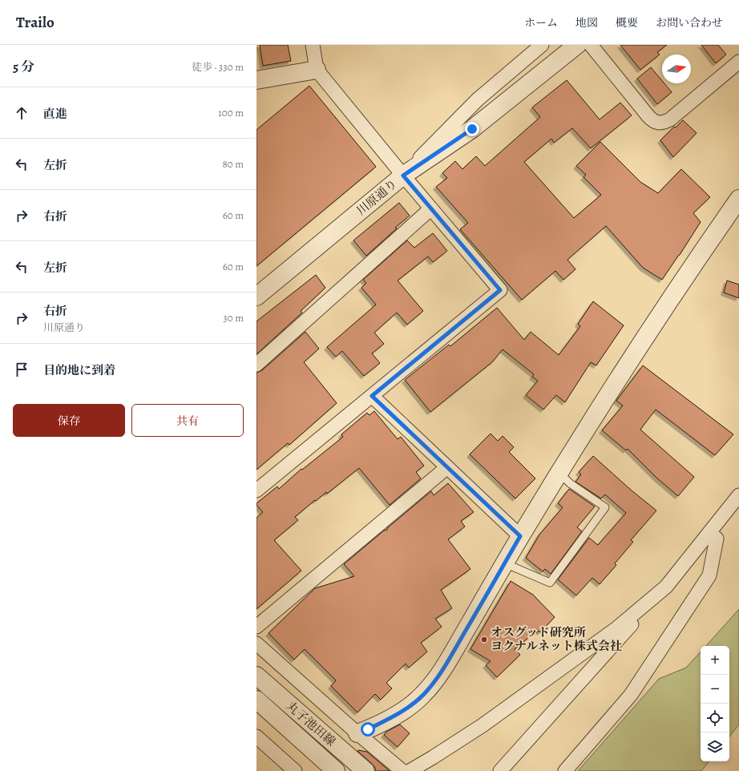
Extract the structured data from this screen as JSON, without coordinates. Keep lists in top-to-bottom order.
{
  "streets": {
    "street": ["川原通り", "丸子池田線"]
  },
  "places": ["オスグッド研究所 ヨクナルネット株式会社"],
  "north": "right",
  "page": {
    "header": "Trailo",
    "nav": [
      "ホーム",
      "地図",
      "概要",
      "お問い合わせ"
    ],
    "heading": ["5 分", "徒歩 · 330 m"],
    "list": [
      ["直進", "100 m"],
      ["左折", "80 m"],
      ["右折", "60 m"],
      ["左折", "60 m"],
      ["右折", "川原通り", "30 m"],
      "目的地に到着"
    ],
    "buttons": ["保存", "共有"],
    "map_buttons": ["+", "−"]
  }
}
